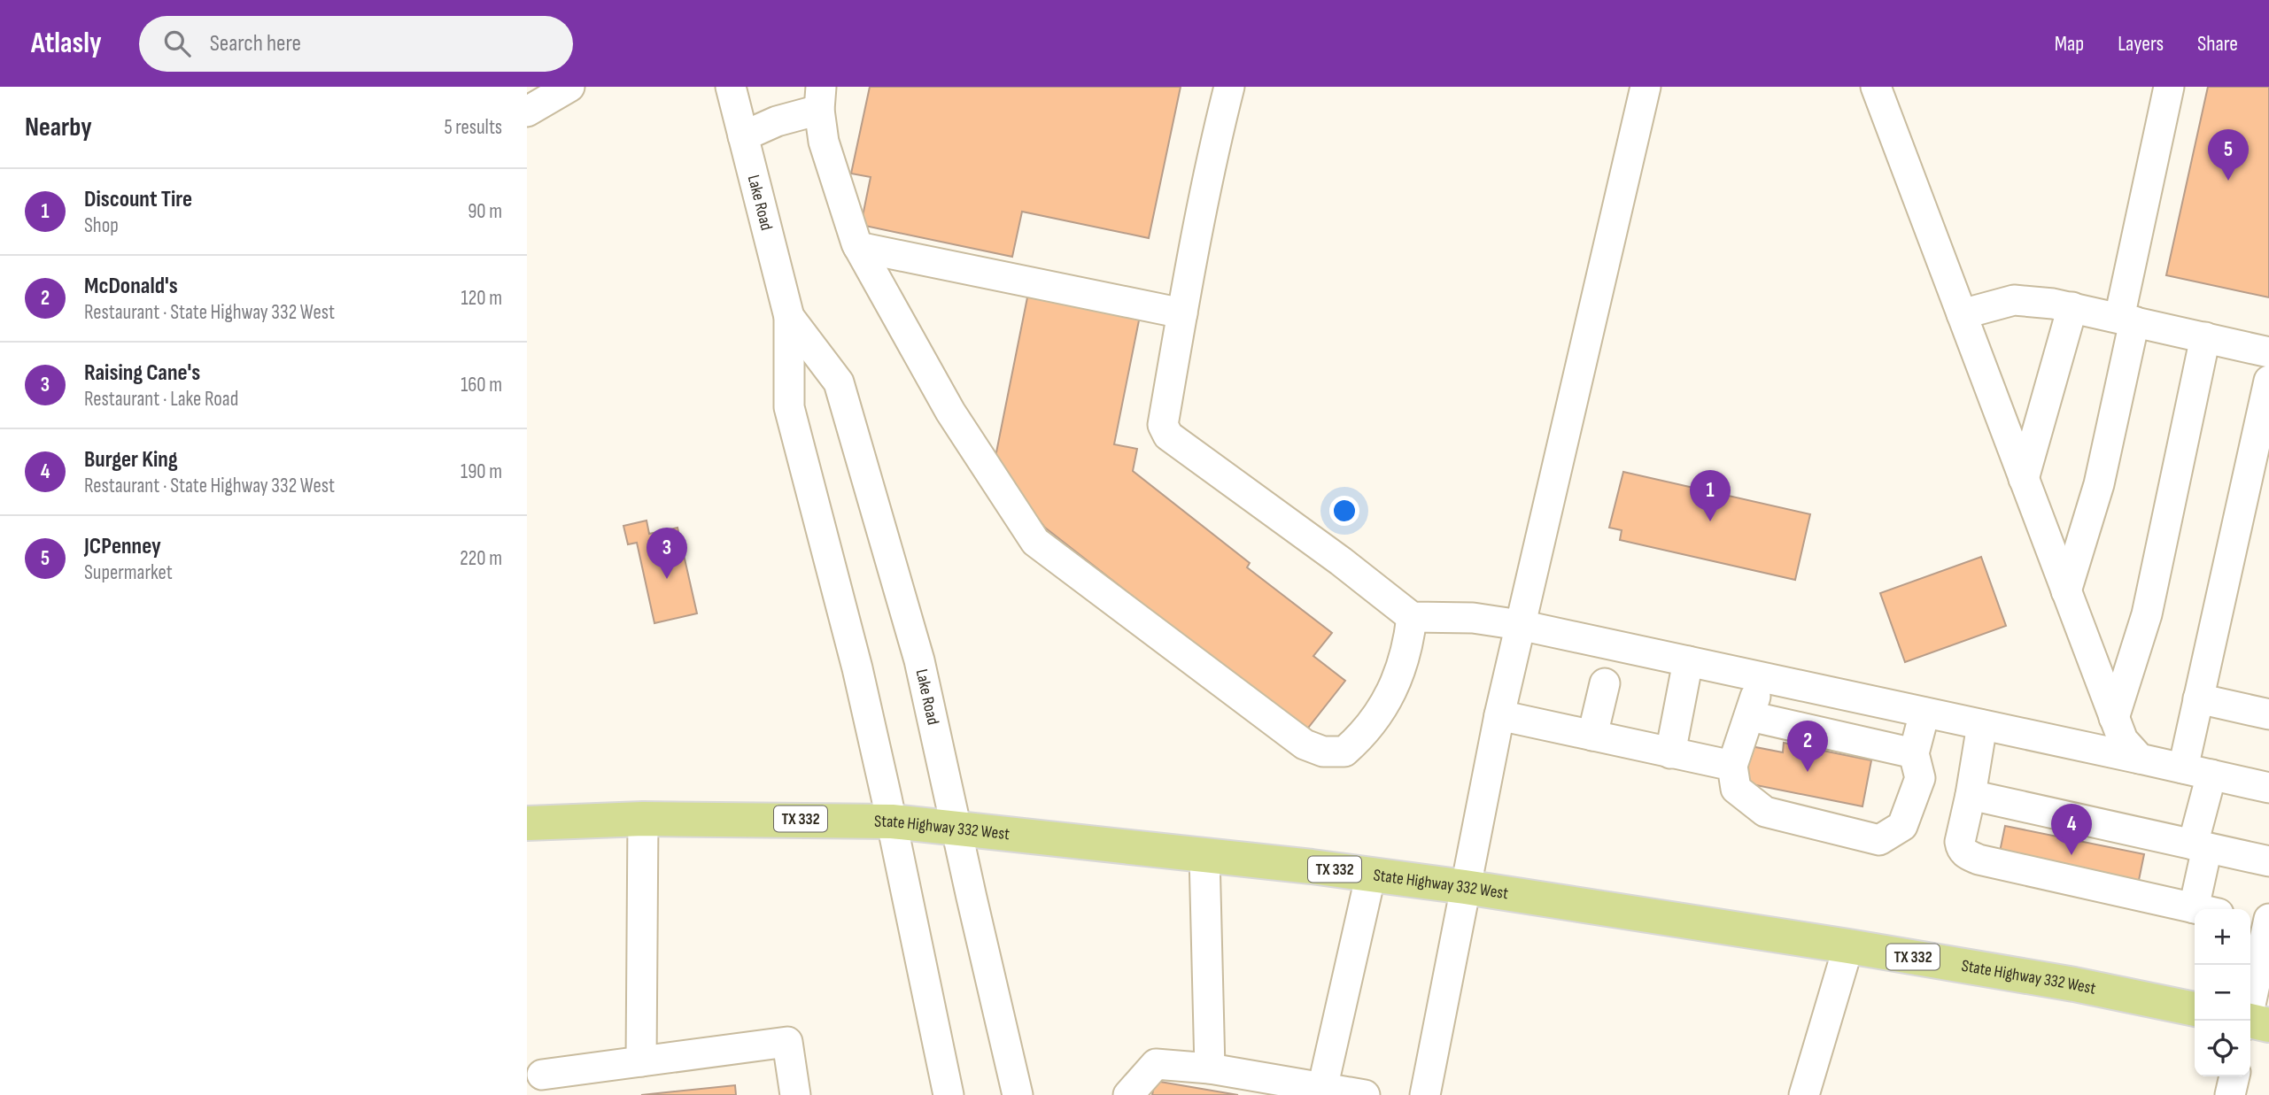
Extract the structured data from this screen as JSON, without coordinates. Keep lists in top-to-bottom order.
{
  "streets": {
    "main road": ["TX 332", "State Highway 332 West"],
    "street": ["Lake Road"]
  },
  "crossings": [
    ["Lake Road", "State Highway 332 West"]
  ],
  "page": {
    "header": "Atlasly",
    "search": "Search here",
    "nav": ["Map", "Layers", "Share"],
    "heading": ["Nearby", "5 results"],
    "pins": [
      "5",
      "1",
      "3",
      "2",
      "4"
    ],
    "list": [
      {
        "mark": "1",
        "name": "Discount Tire",
        "note": "Shop",
        "value": "90 m"
      },
      {
        "mark": "2",
        "name": "McDonald's",
        "note": "Restaurant · State Highway 332 West",
        "value": "120 m"
      },
      {
        "mark": "3",
        "name": "Raising Cane's",
        "note": "Restaurant · Lake Road",
        "value": "160 m"
      },
      {
        "mark": "4",
        "name": "Burger King",
        "note": "Restaurant · State Highway 332 West",
        "value": "190 m"
      },
      {
        "mark": "5",
        "name": "JCPenney",
        "note": "Supermarket",
        "value": "220 m"
      }
    ],
    "map_buttons": ["+", "−"]
  }
}
